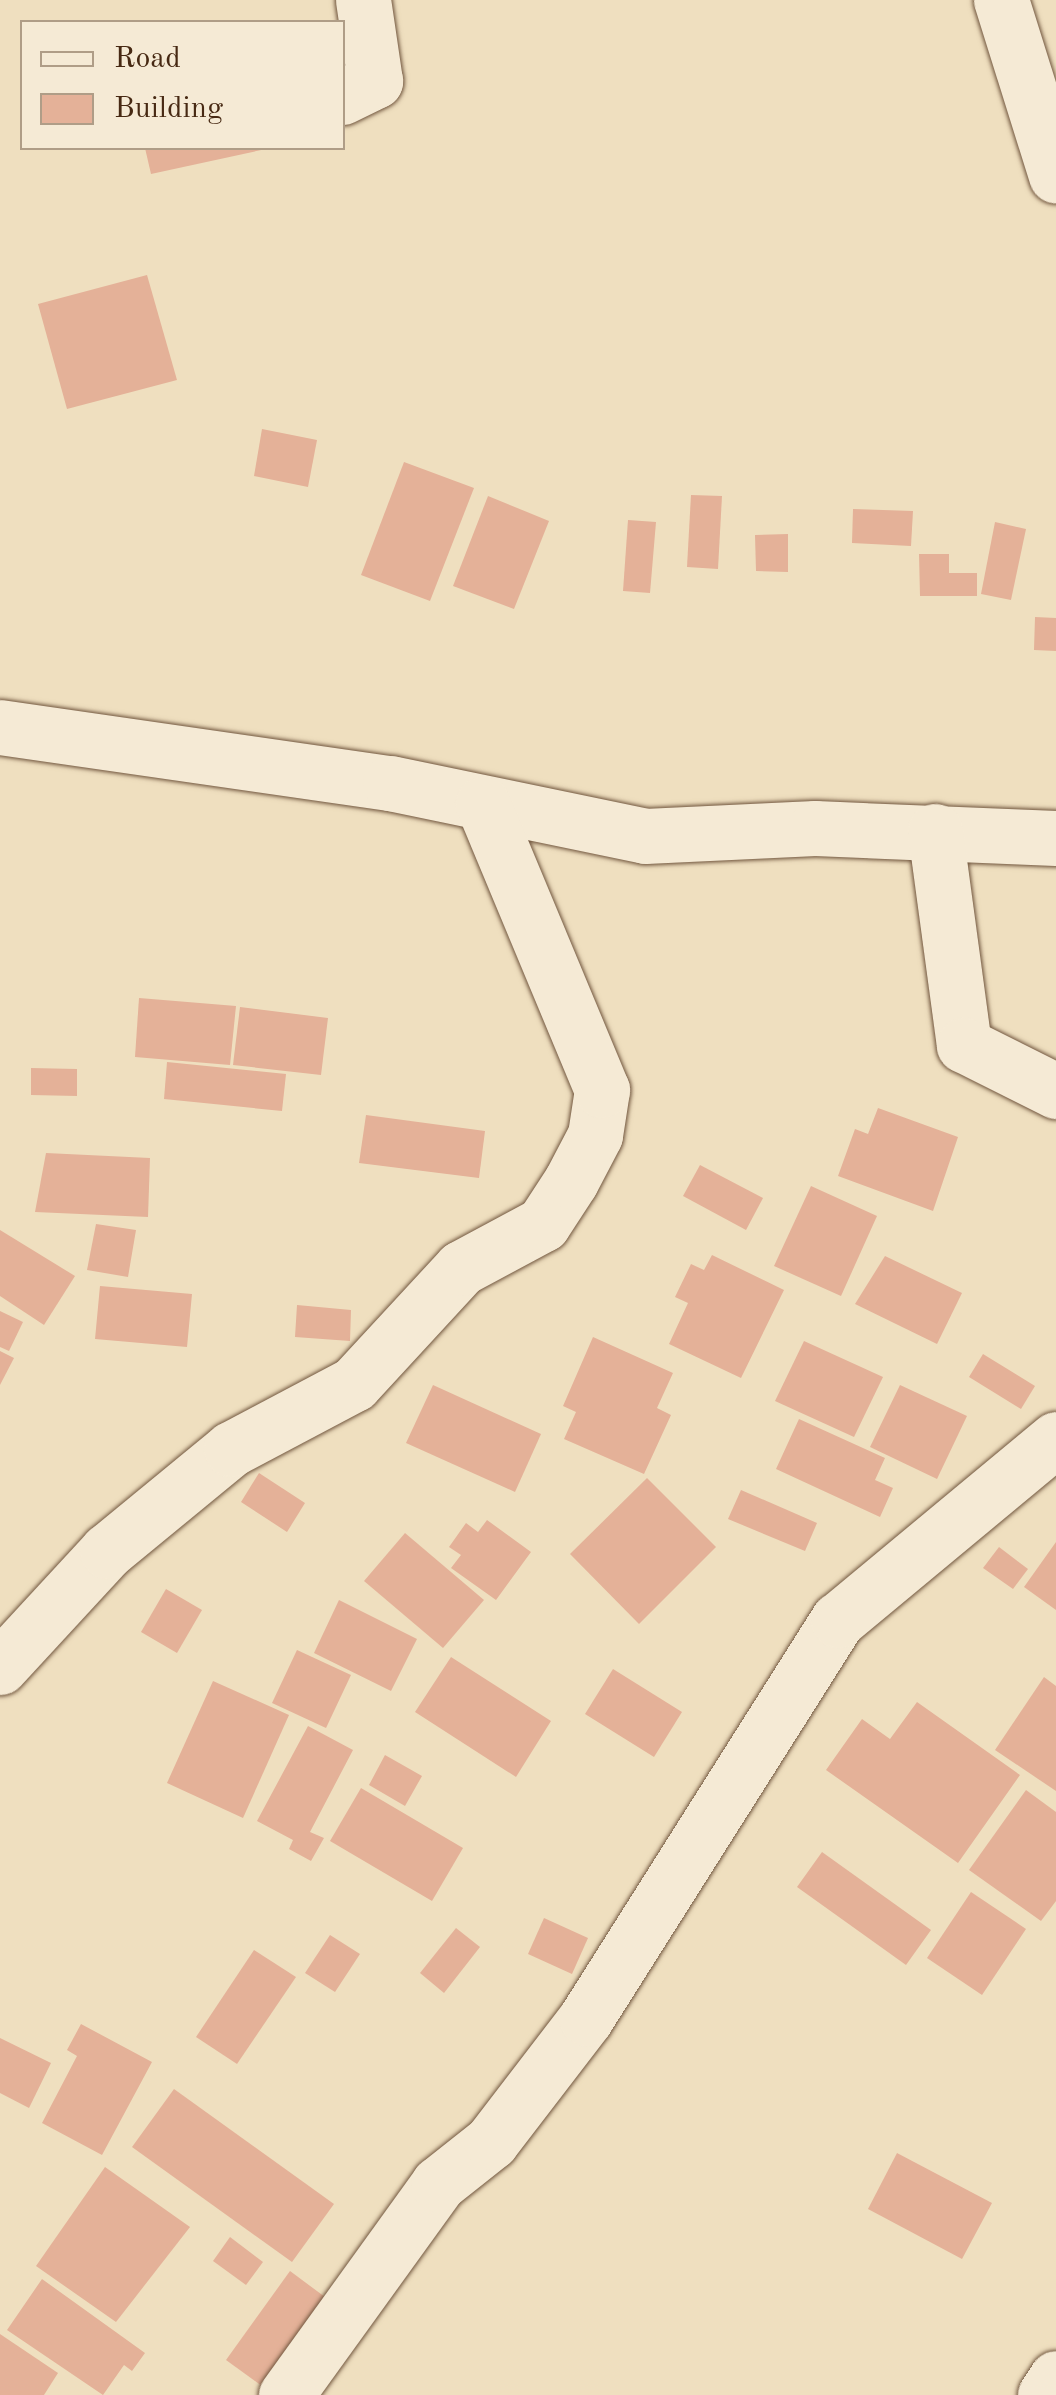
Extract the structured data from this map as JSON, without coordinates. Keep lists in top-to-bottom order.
{
  "legend": ["Road", "Building"]
}
